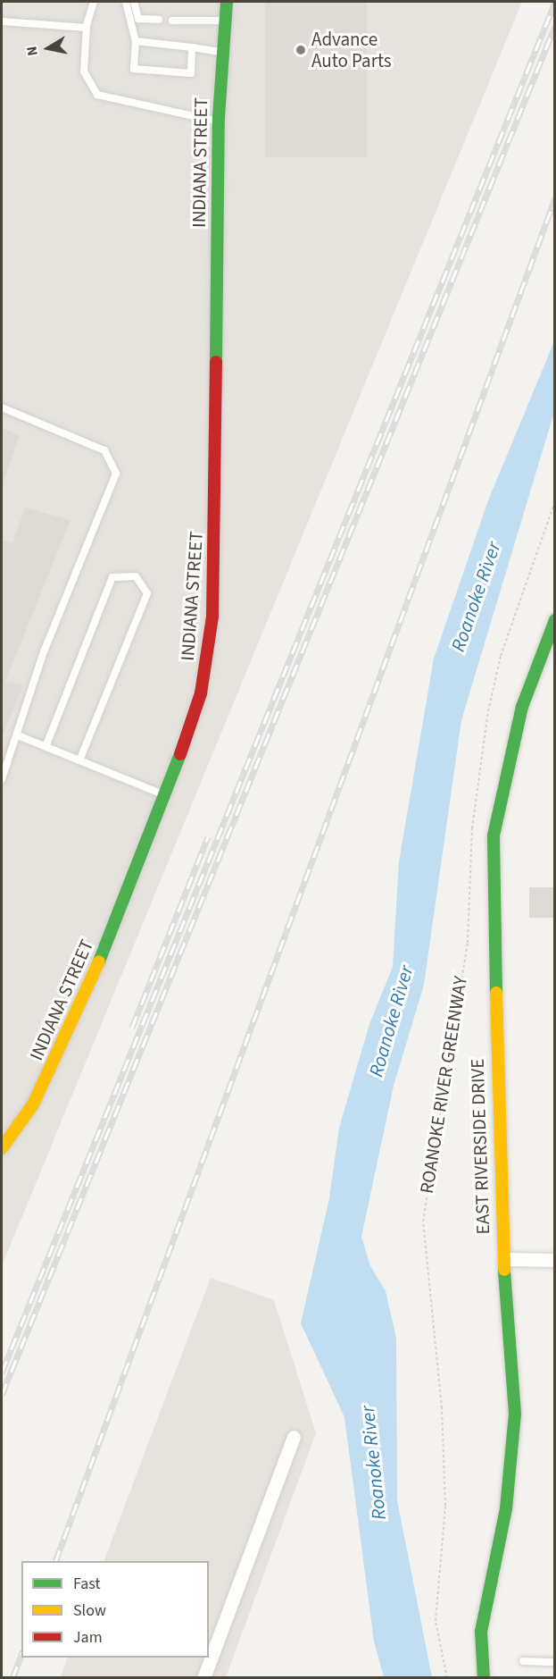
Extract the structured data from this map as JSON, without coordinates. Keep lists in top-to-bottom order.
{
  "streets": {
    "street": ["INDIANA STREET", "EAST RIVERSIDE DRIVE"],
    "path": ["ROANOKE RIVER GREENWAY"]
  },
  "water": ["Roanoke River"],
  "places": ["Advance Auto Parts"],
  "legend": ["Fast", "Slow", "Jam"],
  "north": "left"
}
